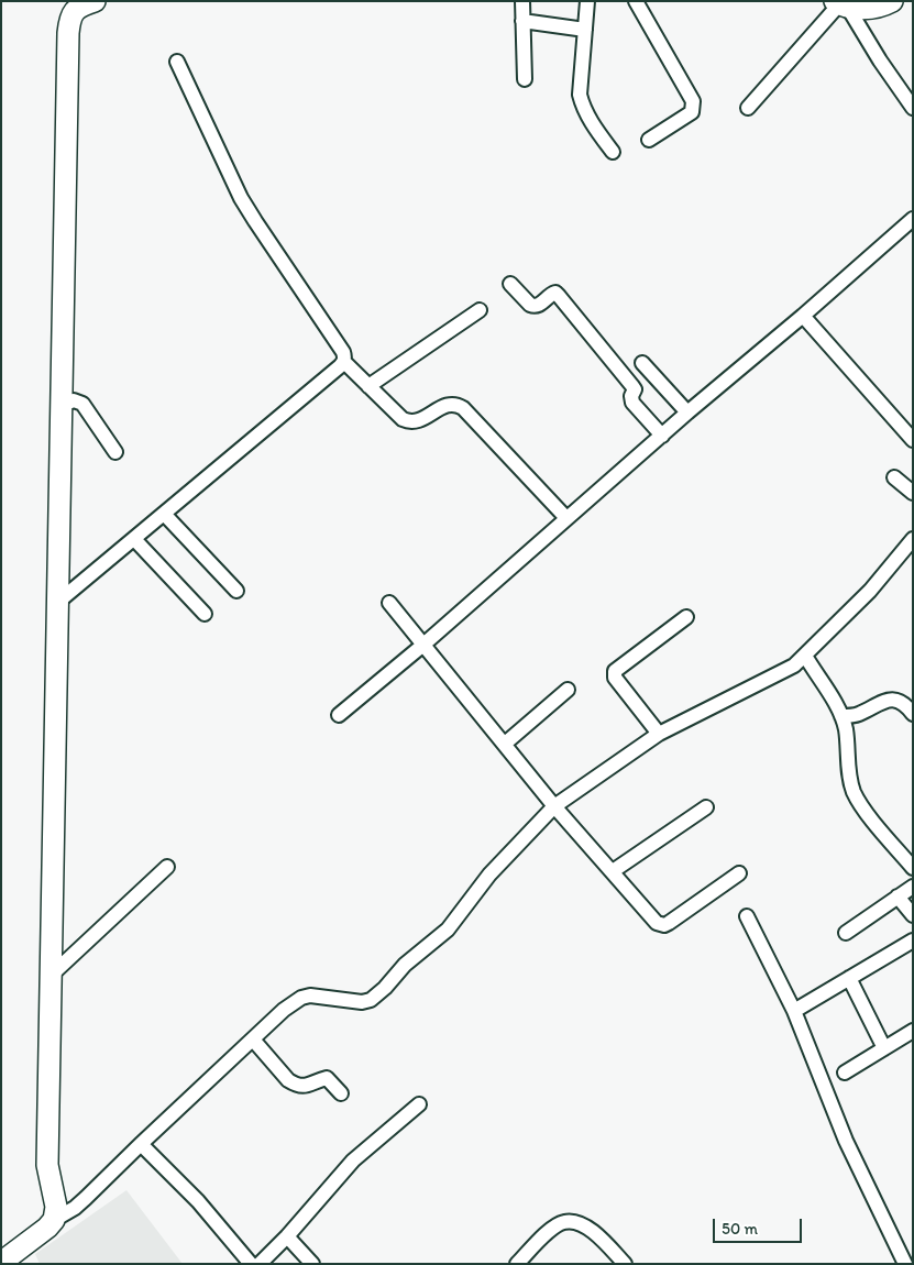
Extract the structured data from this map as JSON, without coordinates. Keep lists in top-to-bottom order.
{
  "scale_bar": "50 m"
}
